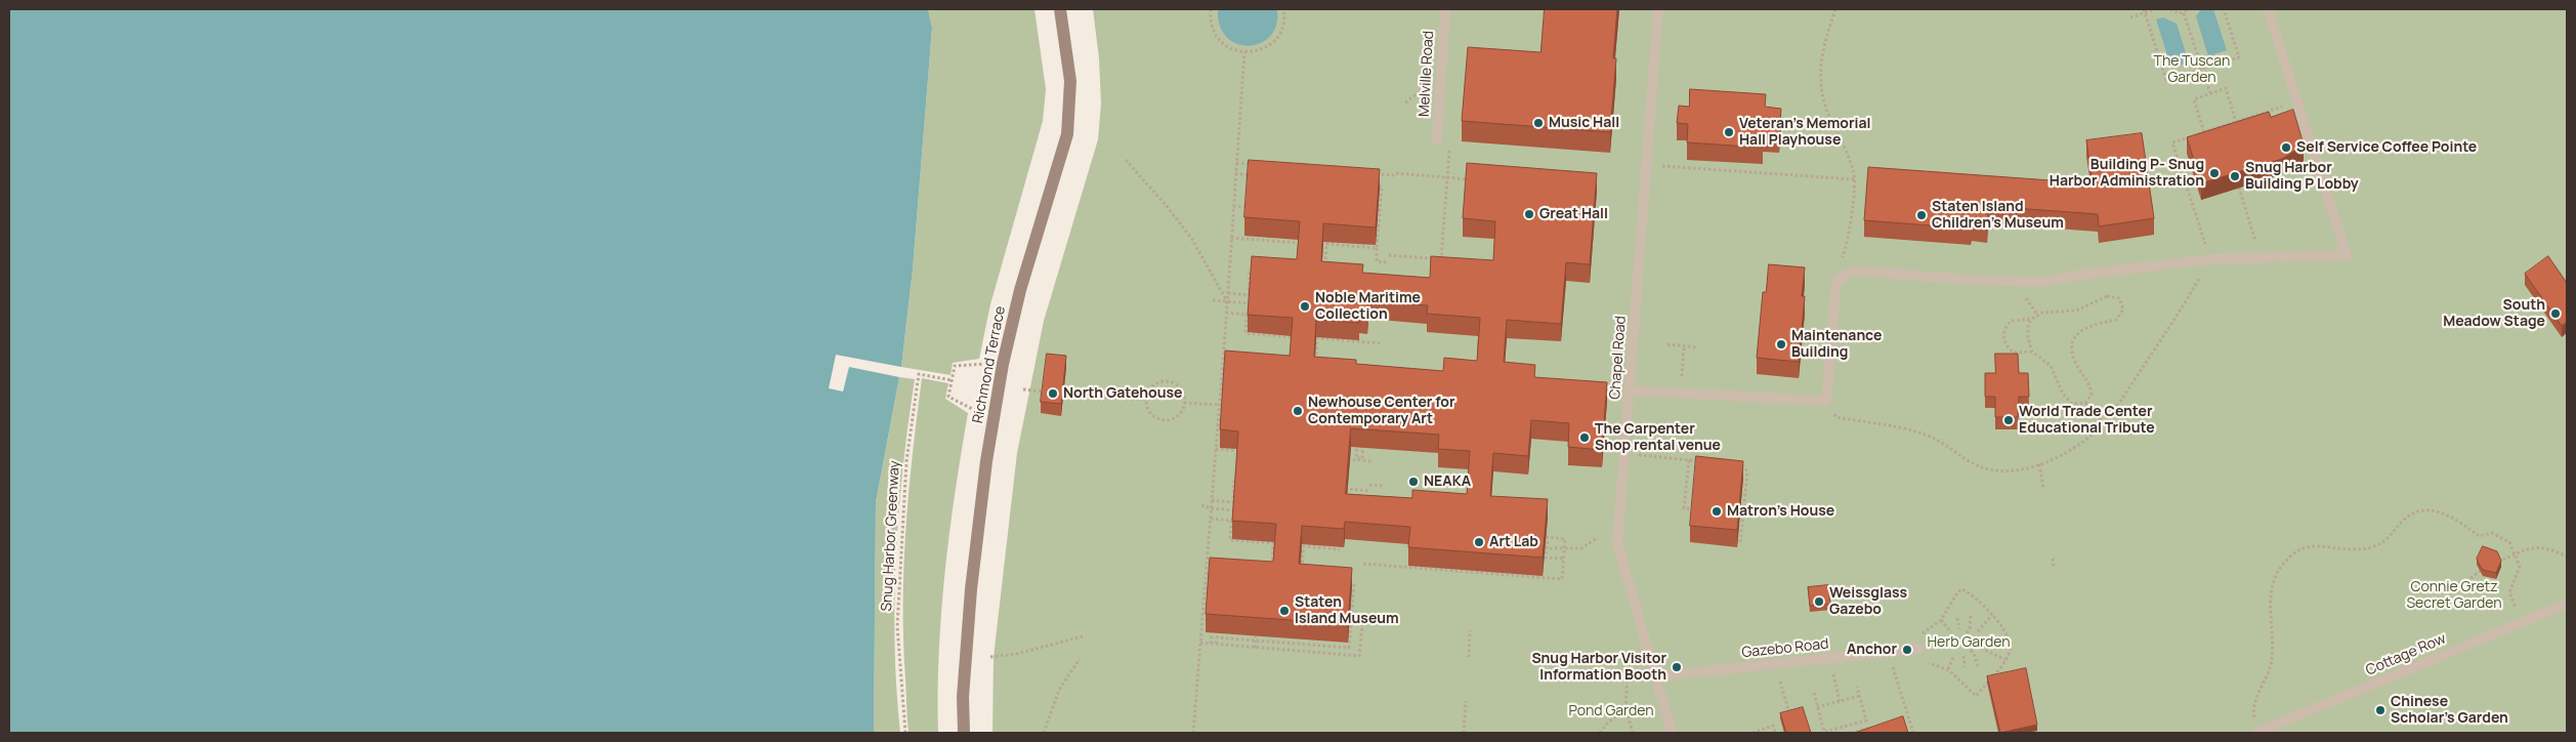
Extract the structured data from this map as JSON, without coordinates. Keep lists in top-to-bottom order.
{
  "streets": {
    "main road": ["Richmond Terrace"],
    "lane": [
      "Melville Road",
      "Chapel Road",
      "Gazebo Road",
      "Cottage Row"
    ],
    "path": ["Snug Harbor Greenway"]
  },
  "crossings": [
    ["Chapel Road", "Gazebo Road"]
  ],
  "parks": [
    "The Tuscan Garden",
    "Connie Gretz Secret Garden",
    "Herb Garden",
    "Pond Garden"
  ],
  "places": [
    "Music Hall",
    "Veteran’s Memorial Hall Playhouse",
    "Self Service Coffee Pointe",
    "Building P- Snug Harbor Administration",
    "Snug Harbor Building P Lobby",
    "Great Hall",
    "Staten Island Children’s Museum",
    "Noble Maritime Collection",
    "South Meadow Stage",
    "Maintenance Building",
    "North Gatehouse",
    "Newhouse Center for Contemporary Art",
    "World Trade Center Educational Tribute",
    "The Carpenter Shop rental venue",
    "NEAKA",
    "Matron’s House",
    "Art Lab",
    "Weissglass Gazebo",
    "Staten Island Museum",
    "Anchor",
    "Snug Harbor Visitor Information Booth",
    "Chinese Scholar’s Garden"
  ]
}
